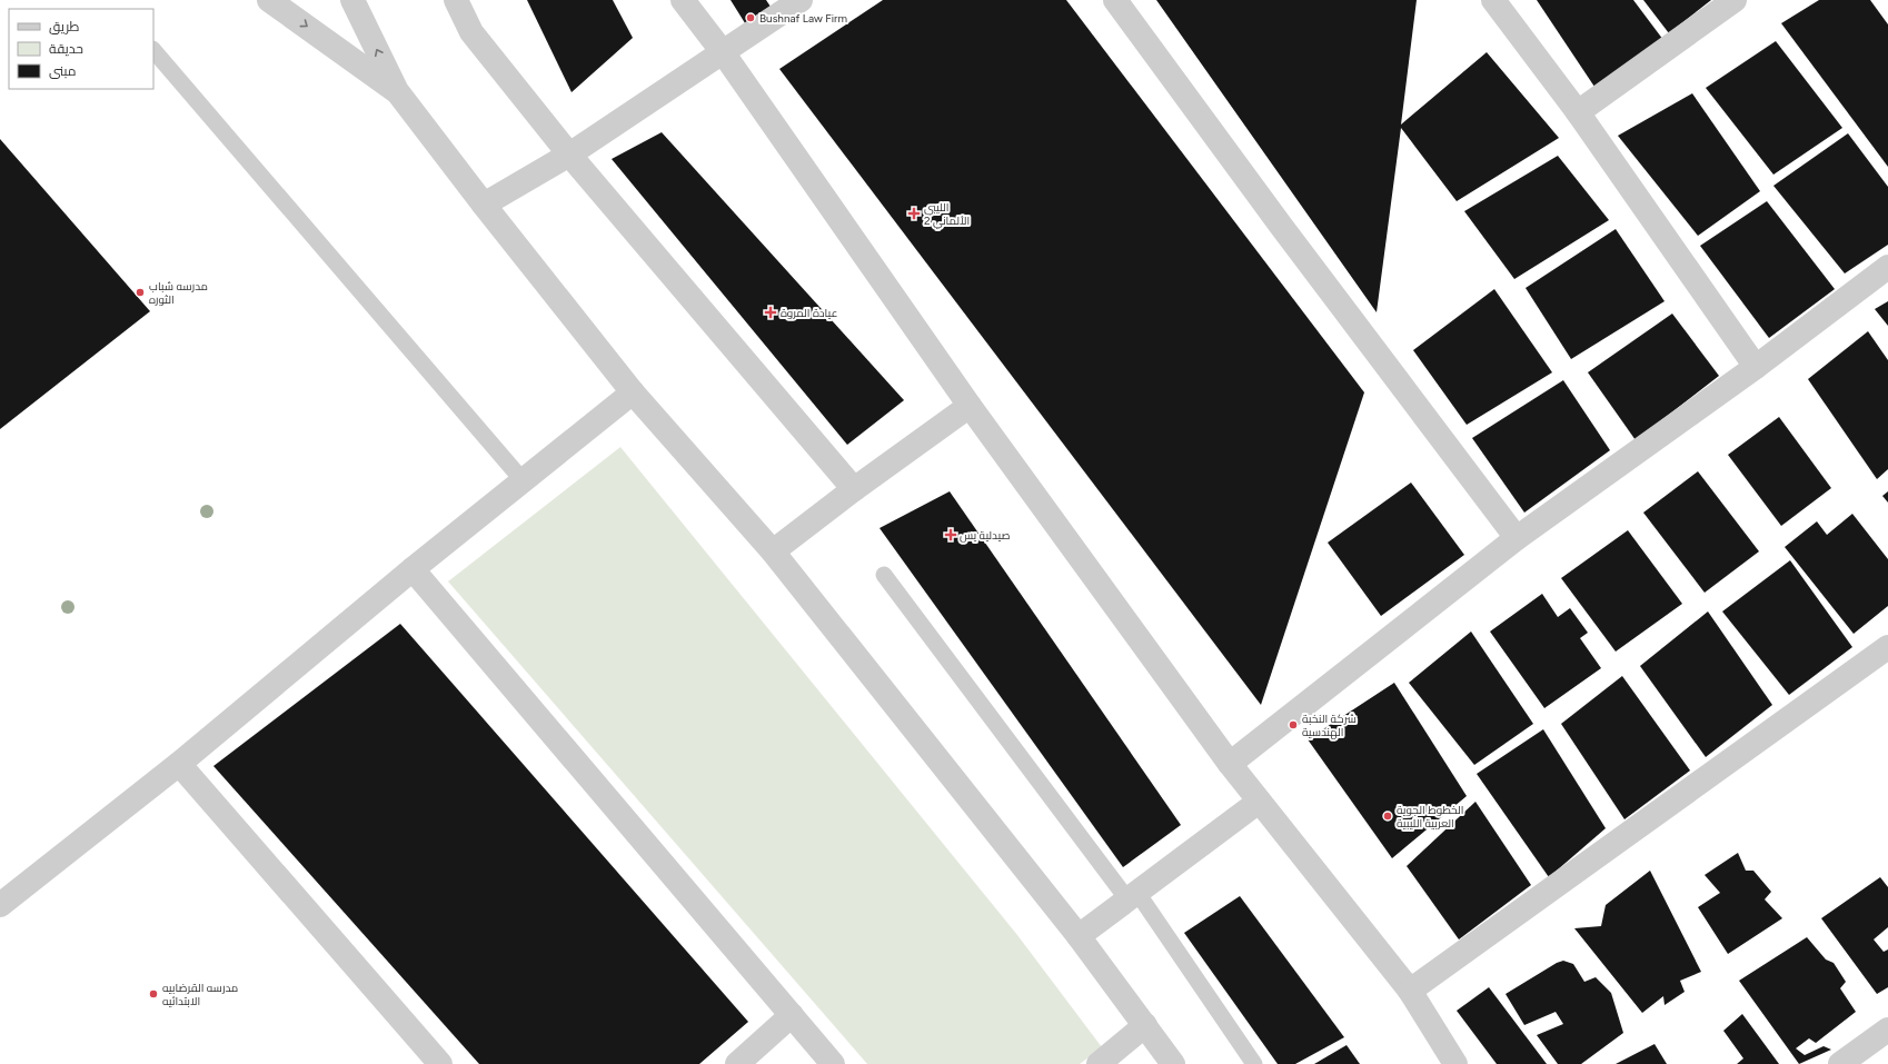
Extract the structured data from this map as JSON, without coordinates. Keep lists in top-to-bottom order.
{
  "places": {
    "other": [
      "Bushnaf Law Firm",
      "مدرسه شباب الثوره",
      "شركة النخبة الهندسية",
      "الخطوط الجوية العربية الليبية",
      "مدرسه القرضابيه الابتدائيه"
    ],
    "health": ["الليبي الألماني 2", "عيادة المروة", "صيدلية يس"]
  },
  "legend": ["طريق", "حديقة", "مبنى"]
}
